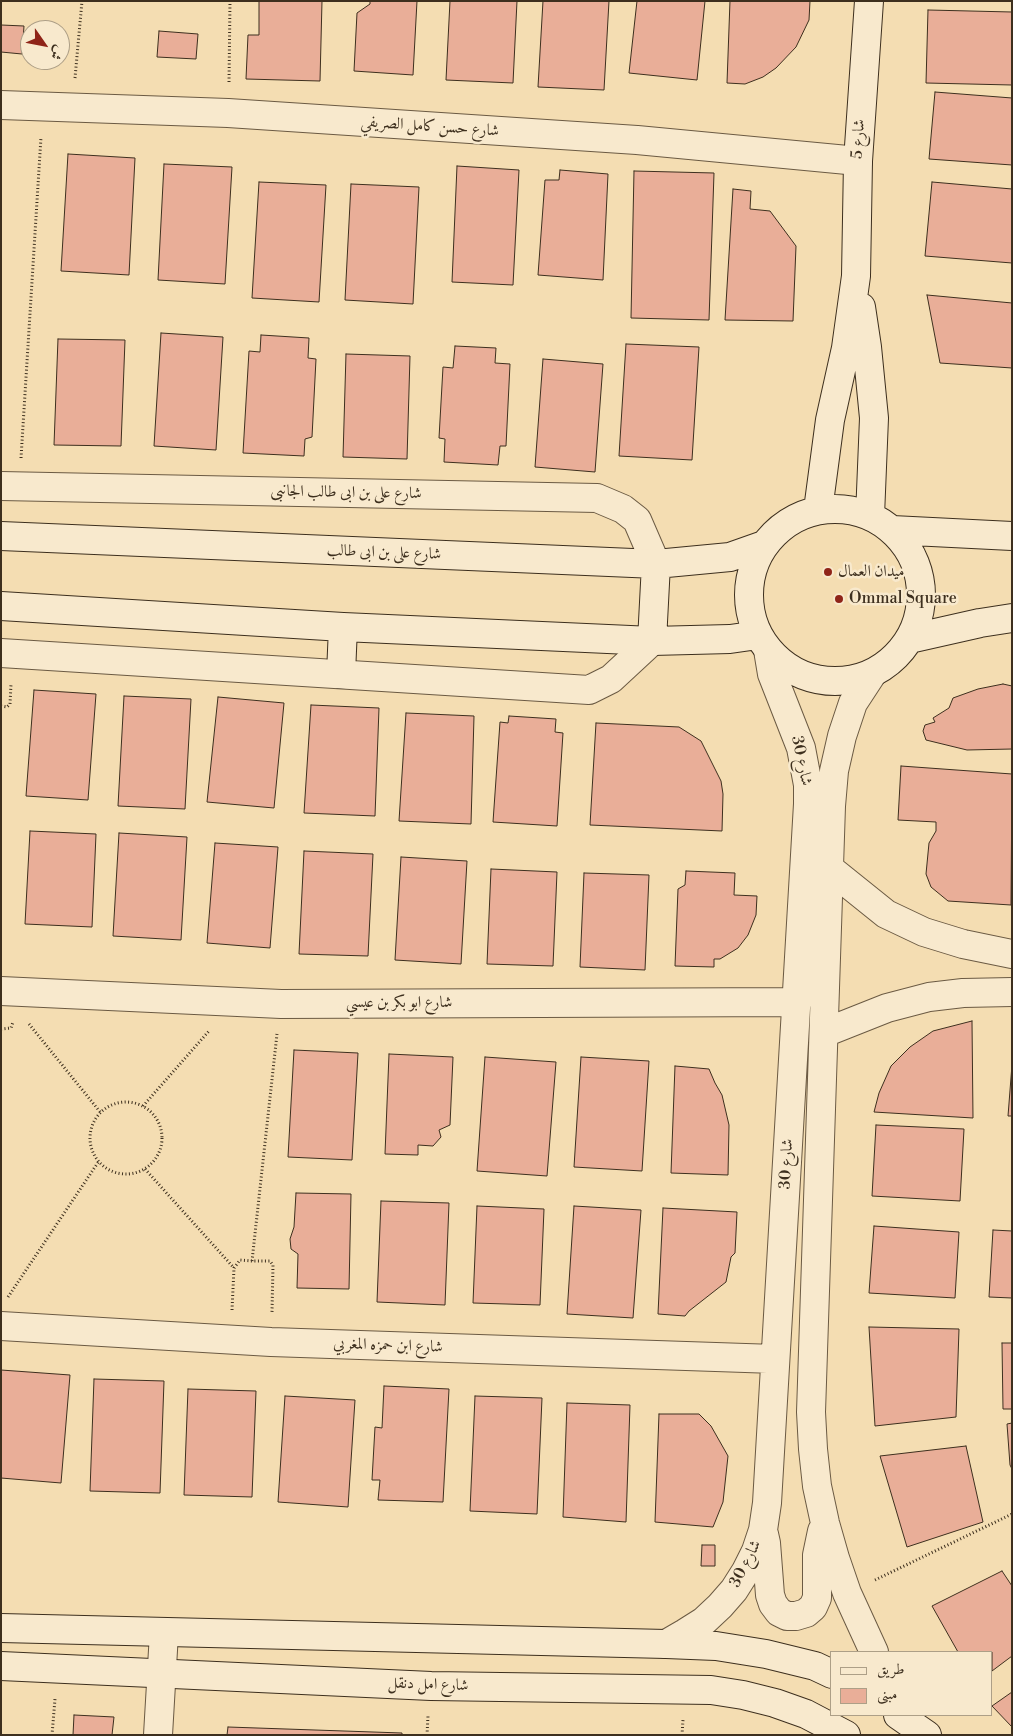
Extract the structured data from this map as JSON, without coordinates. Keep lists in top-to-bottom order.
{
  "streets": {
    "street": [
      "شارع حسن كامل الصريفي",
      "شارع 5",
      "شارع على بن ابى طالب الجانبى",
      "شارع على بن ابى طالب",
      "شارع 30",
      "شارع ابو بكر بن عيسي",
      "شارع ابن حمزه المغربي",
      "شارع امل دنقل"
    ]
  },
  "crossings": [
    ["شارع حسن كامل الصريفي", "شارع 5"],
    ["شارع 5", "شارع على بن ابى طالب"],
    ["شارع 5", "شارع 30"],
    ["شارع على بن ابى طالب الجانبى", "شارع على بن ابى طالب"],
    ["شارع على بن ابى طالب", "شارع 30"],
    ["شارع 30", "شارع ابو بكر بن عيسي"],
    ["شارع 30", "شارع ابن حمزه المغربي"]
  ],
  "places": ["ميدان العمال", "Ommal Square"],
  "legend": ["طريق", "مبنى"],
  "north": "bottom right"
}
